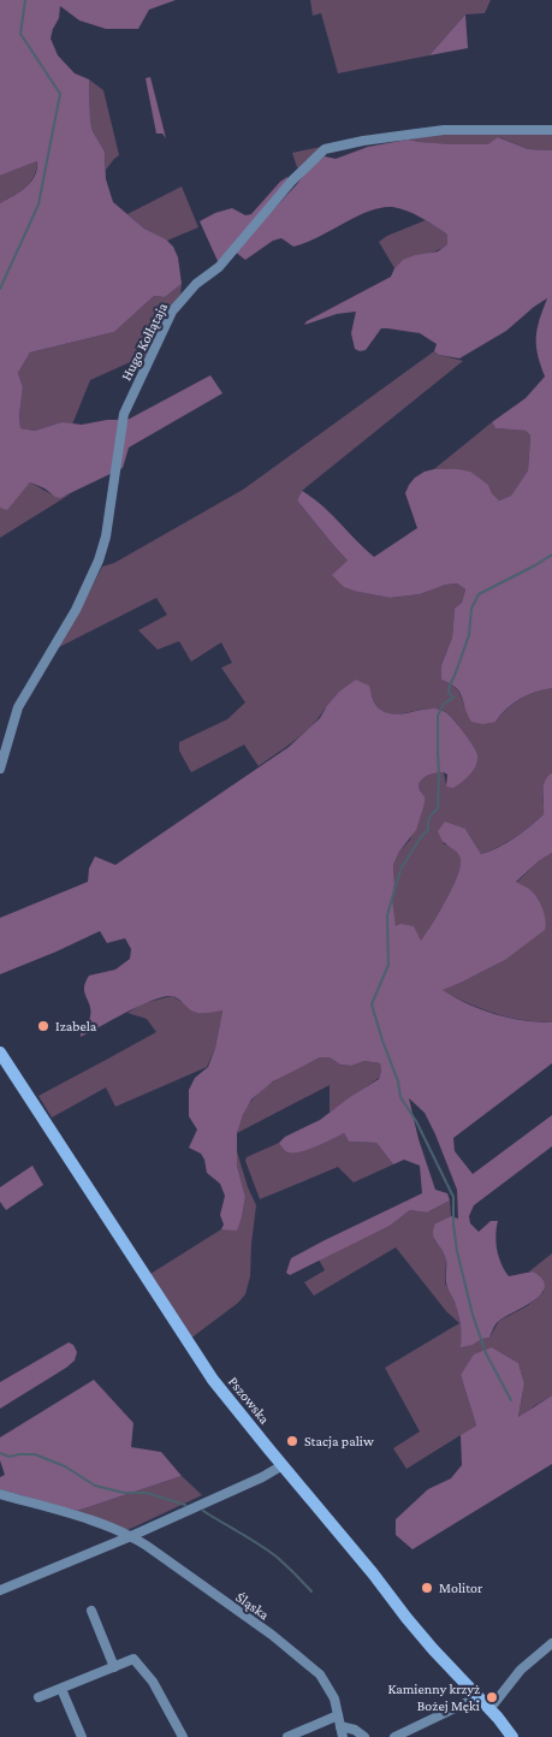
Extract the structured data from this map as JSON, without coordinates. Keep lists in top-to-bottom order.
{
  "streets": {
    "main road": ["Pszowska"],
    "street": ["Hugo Kołłątaja", "Śląska"]
  },
  "places": [
    "Izabela",
    "Stacja paliw",
    "Molitor",
    "Kamienny krzyż Bożej Męki"
  ]
}
